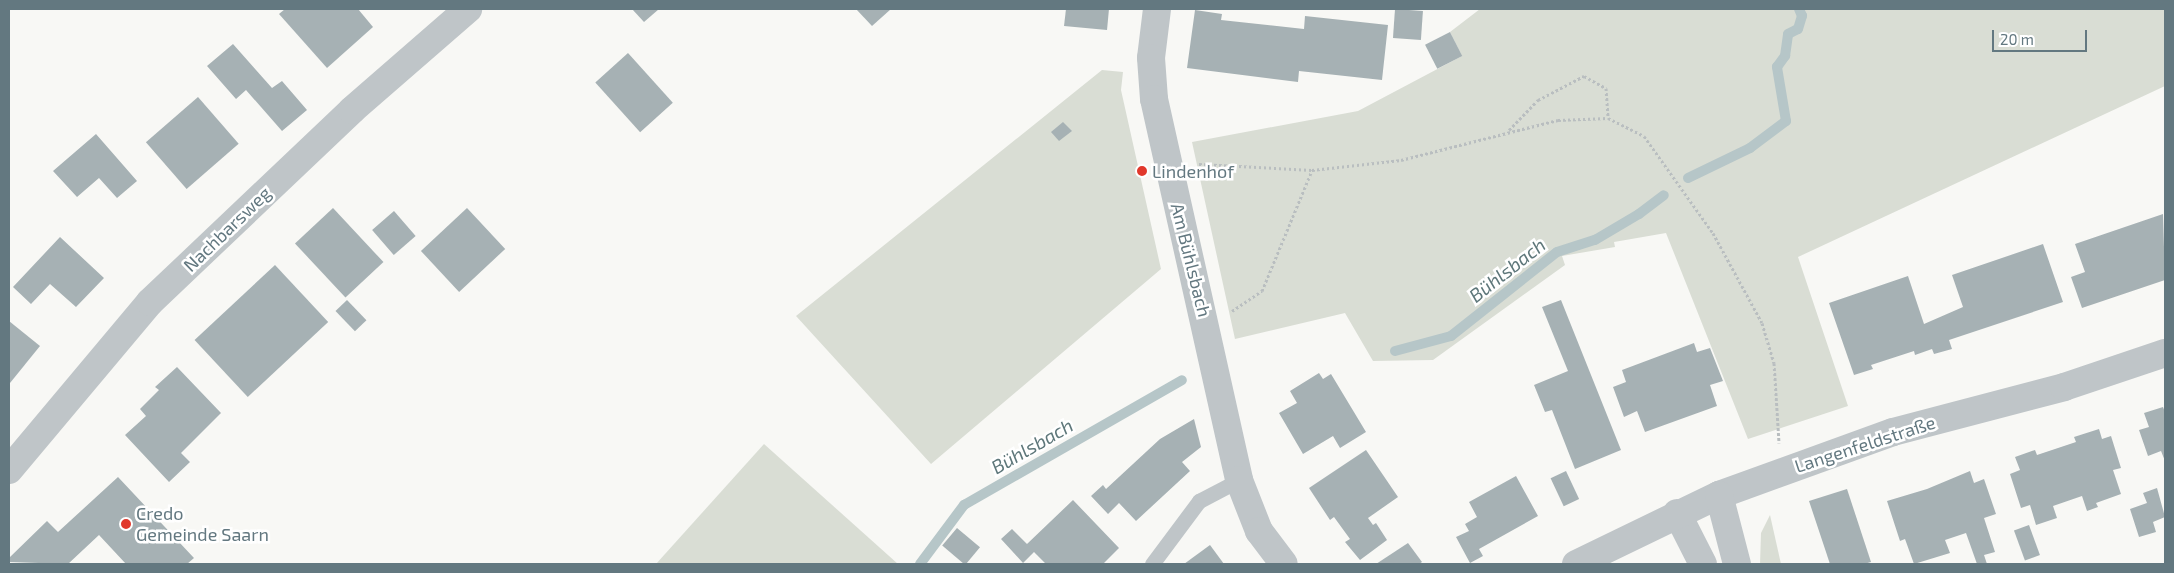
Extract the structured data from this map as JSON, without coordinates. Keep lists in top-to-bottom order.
{
  "streets": {
    "street": ["Nachbarsweg", "Am Bühlsbach", "Langenfeldstraße"]
  },
  "water": ["Bühlsbach"],
  "places": ["Lindenhof", "Credo Gemeinde Saarn"],
  "scale_bar": "20 m"
}
